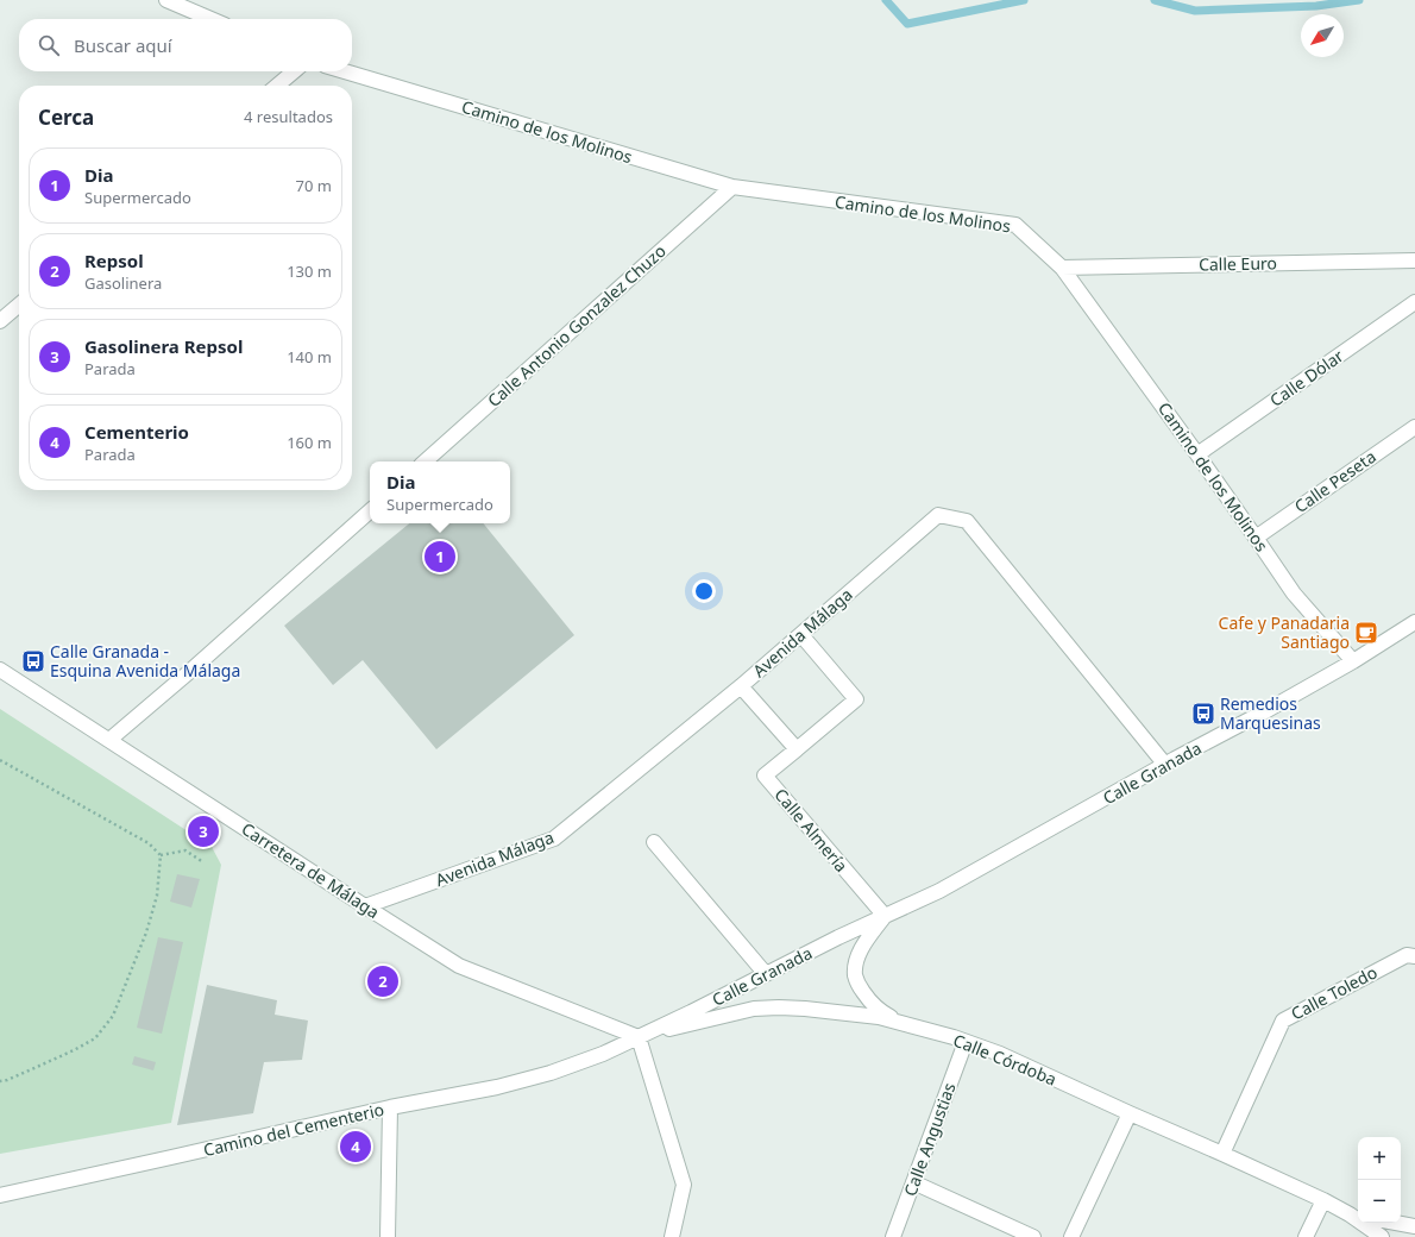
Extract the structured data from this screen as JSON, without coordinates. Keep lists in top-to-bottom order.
{
  "streets": {
    "street": [
      "Camino de los Molinos",
      "Calle Euro",
      "Calle Antonio Gonzalez Chuzo",
      "Calle Dólar",
      "Calle Peseta",
      "Avenida Málaga",
      "Calle Granada",
      "Calle Almería",
      "Carretera de Málaga",
      "Calle Toledo",
      "Calle Córdoba",
      "Camino del Cementerio",
      "Calle Angustias"
    ]
  },
  "crossings": [
    ["Camino de los Molinos", "Calle Euro"],
    ["Camino de los Molinos", "Calle Antonio Gonzalez Chuzo"],
    ["Camino de los Molinos", "Calle Dólar"],
    ["Camino de los Molinos", "Calle Peseta"],
    ["Camino de los Molinos", "Calle Granada"],
    ["Avenida Málaga", "Calle Granada"],
    ["Avenida Málaga", "Carretera de Málaga"],
    ["Calle Granada", "Calle Almería"],
    ["Calle Granada", "Carretera de Málaga"],
    ["Calle Granada", "Calle Córdoba"],
    ["Calle Granada", "Camino del Cementerio"],
    ["Carretera de Málaga", "Calle Córdoba"],
    ["Carretera de Málaga", "Camino del Cementerio"],
    ["Calle Toledo", "Calle Córdoba"],
    ["Calle Córdoba", "Camino del Cementerio"],
    ["Calle Córdoba", "Calle Angustias"]
  ],
  "places": {
    "cafe": ["Cafe y Panadaria Santiago"],
    "bus stop": ["Calle Granada - Esquina Avenida Málaga", "Remedios Marquesinas"]
  },
  "north": "bottom left",
  "page": {
    "search": "Buscar aquí",
    "heading": ["Cerca", "4 resultados"],
    "list": [
      {
        "mark": "1",
        "name": "Dia",
        "note": "Supermercado",
        "value": "70 m"
      },
      {
        "mark": "2",
        "name": "Repsol",
        "note": "Gasolinera",
        "value": "130 m"
      },
      {
        "mark": "3",
        "name": "Gasolinera Repsol",
        "note": "Parada",
        "value": "140 m"
      },
      {
        "mark": "4",
        "name": "Cementerio",
        "note": "Parada",
        "value": "160 m"
      }
    ],
    "popup": ["Dia", "Supermercado"],
    "pins": [
      "1",
      "3",
      "2",
      "4"
    ],
    "map_buttons": ["+", "−"]
  }
}
